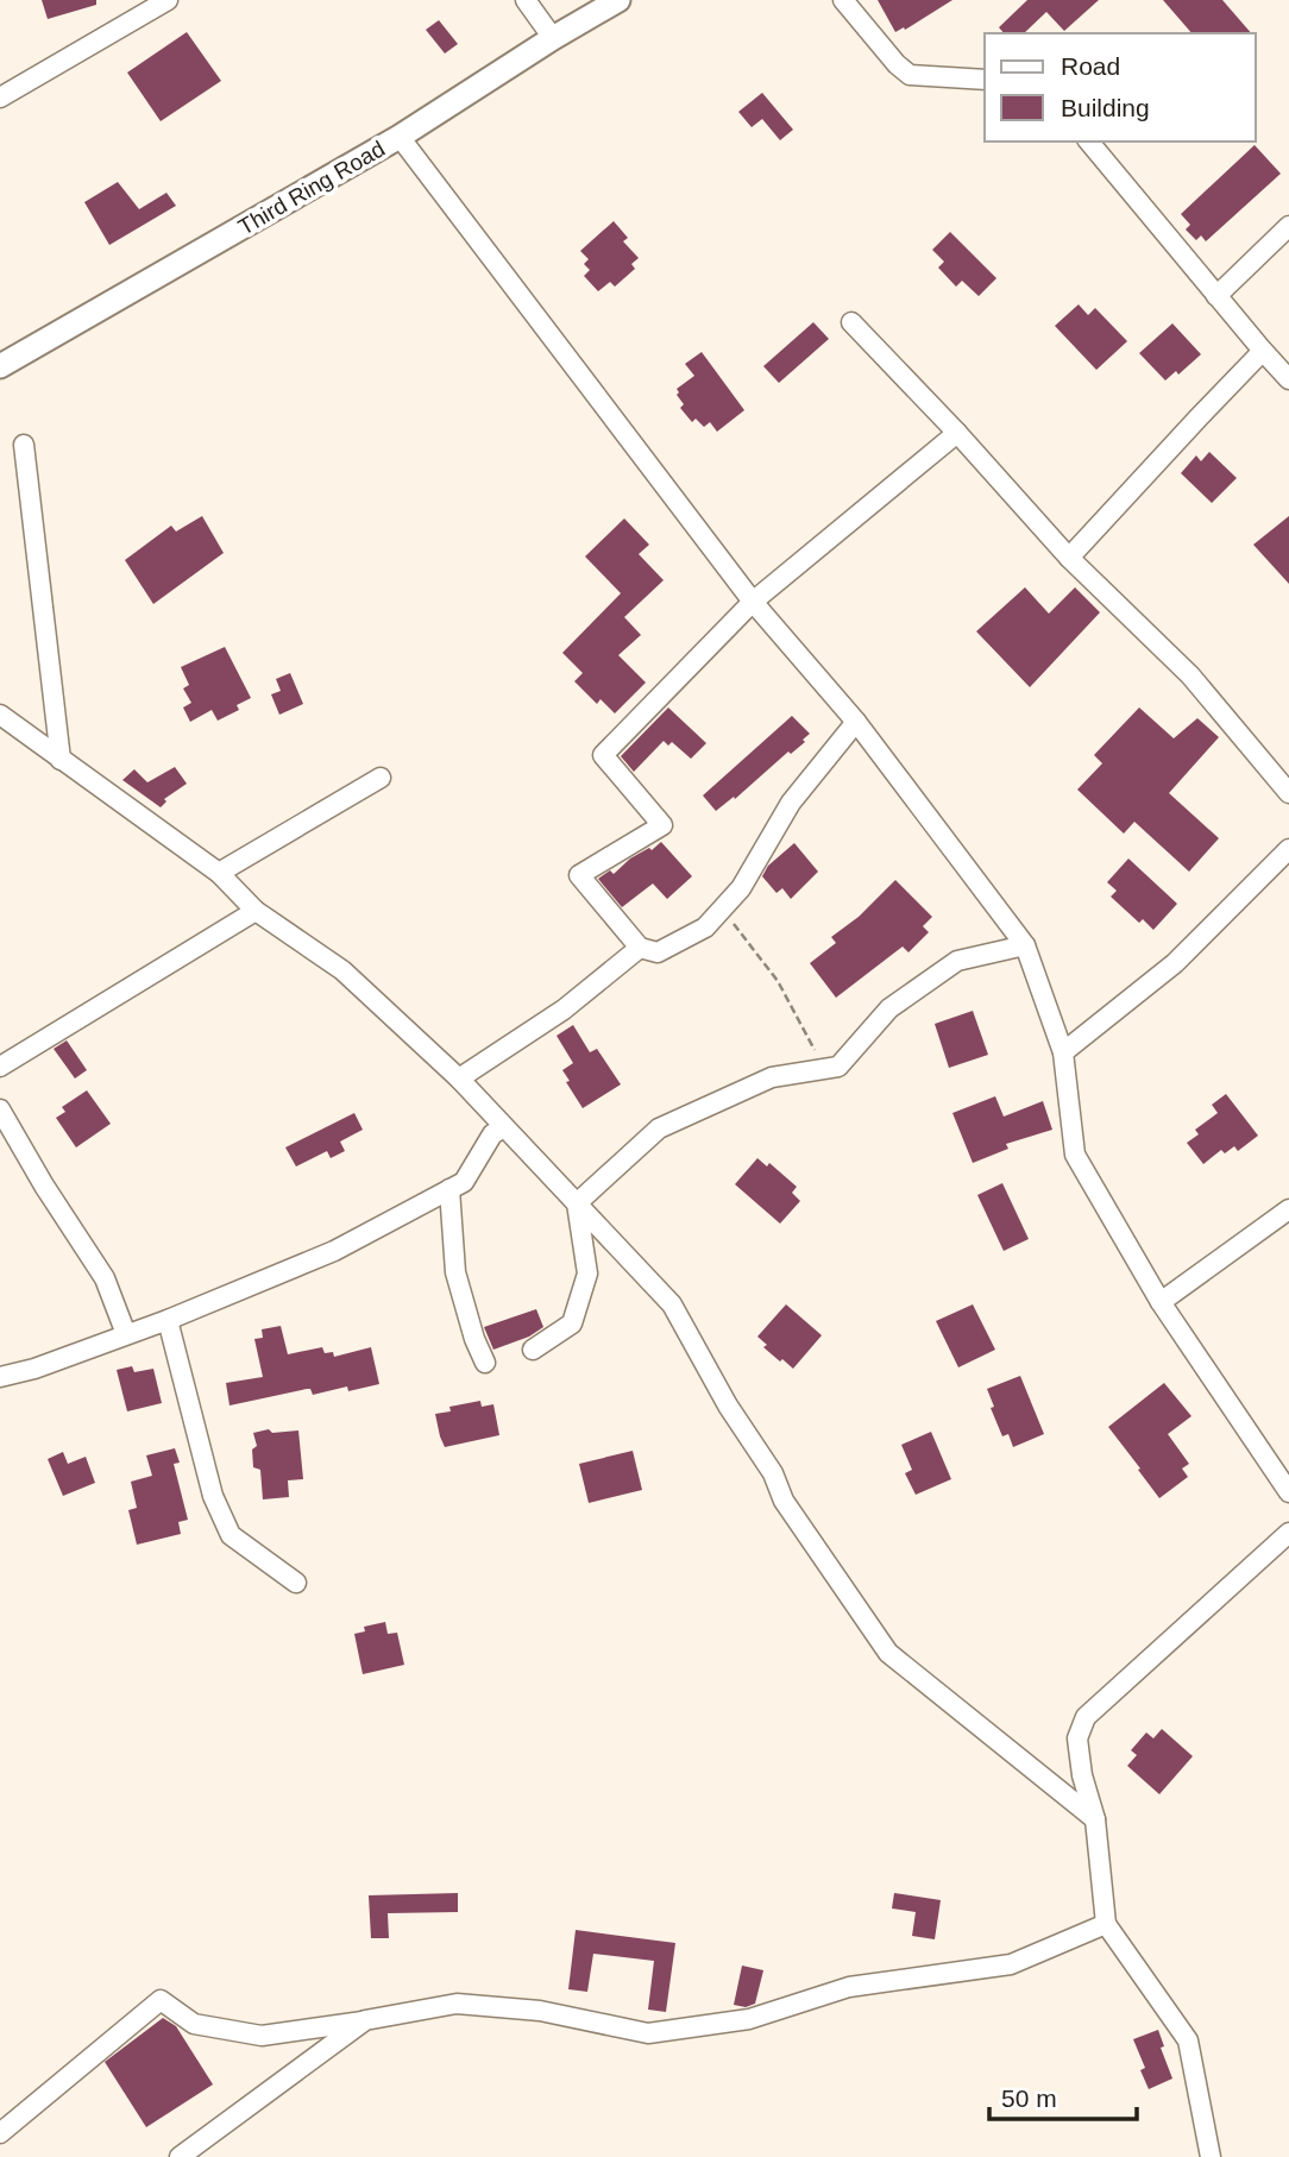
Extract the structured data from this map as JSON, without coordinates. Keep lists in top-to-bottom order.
{
  "streets": {
    "street": ["Third Ring Road"]
  },
  "legend": ["Road", "Building"],
  "scale_bar": "50 m"
}
